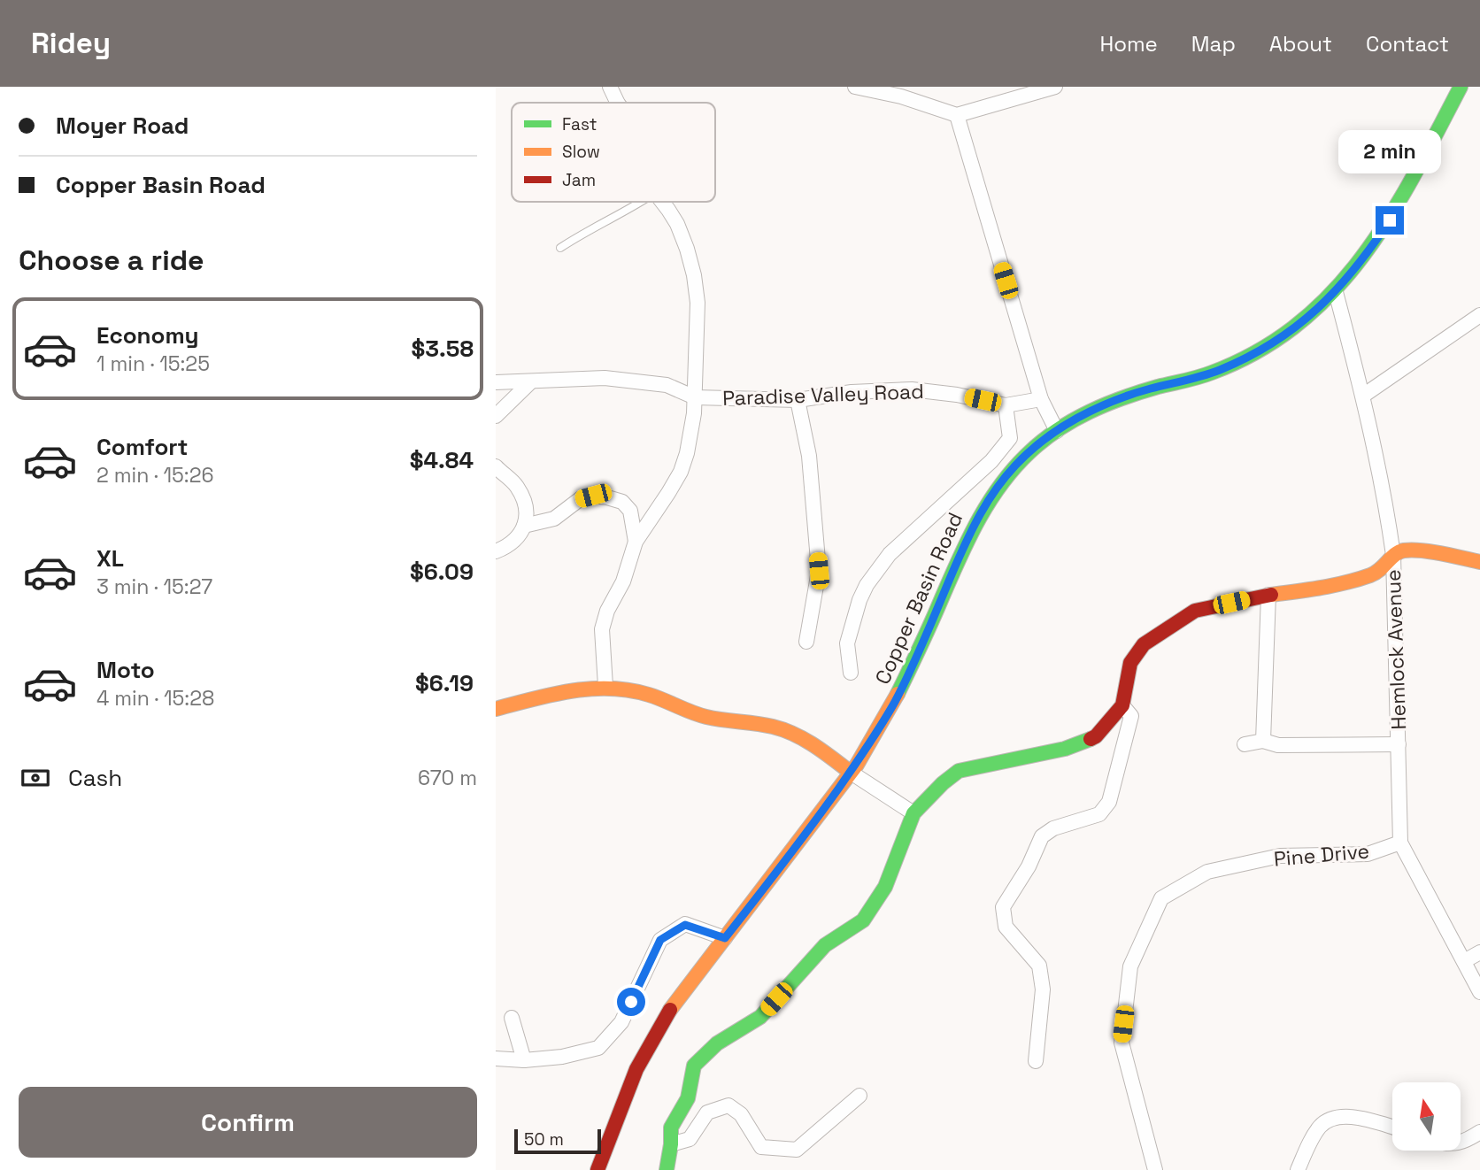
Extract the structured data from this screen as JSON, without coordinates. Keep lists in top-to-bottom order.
{
  "streets": {
    "street": [
      "Paradise Valley Road",
      "Copper Basin Road",
      "Hemlock Avenue",
      "Pine Drive"
    ]
  },
  "crossings": [
    ["Copper Basin Road", "Hemlock Avenue"],
    ["Hemlock Avenue", "Pine Drive"]
  ],
  "legend": ["Fast", "Slow", "Jam"],
  "scale_bar": "50 m",
  "north": "top",
  "page": {
    "header": "Ridey",
    "nav": [
      "Home",
      "Map",
      "About",
      "Contact"
    ],
    "banner": ["Moyer Road", "Copper Basin Road"],
    "bubble": "2 min",
    "heading": "Choose a ride",
    "list": [
      {
        "name": "Economy",
        "note": "1 min · 15:25",
        "value": "$3.58"
      },
      {
        "name": "Comfort",
        "note": "2 min · 15:26",
        "value": "$4.84"
      },
      {
        "name": "XL",
        "note": "3 min · 15:27",
        "value": "$6.09"
      },
      {
        "name": "Moto",
        "note": "4 min · 15:28",
        "value": "$6.19"
      }
    ],
    "pay": ["Cash", "670 m"],
    "buttons": "Confirm",
    "scale": "50 m"
  }
}
